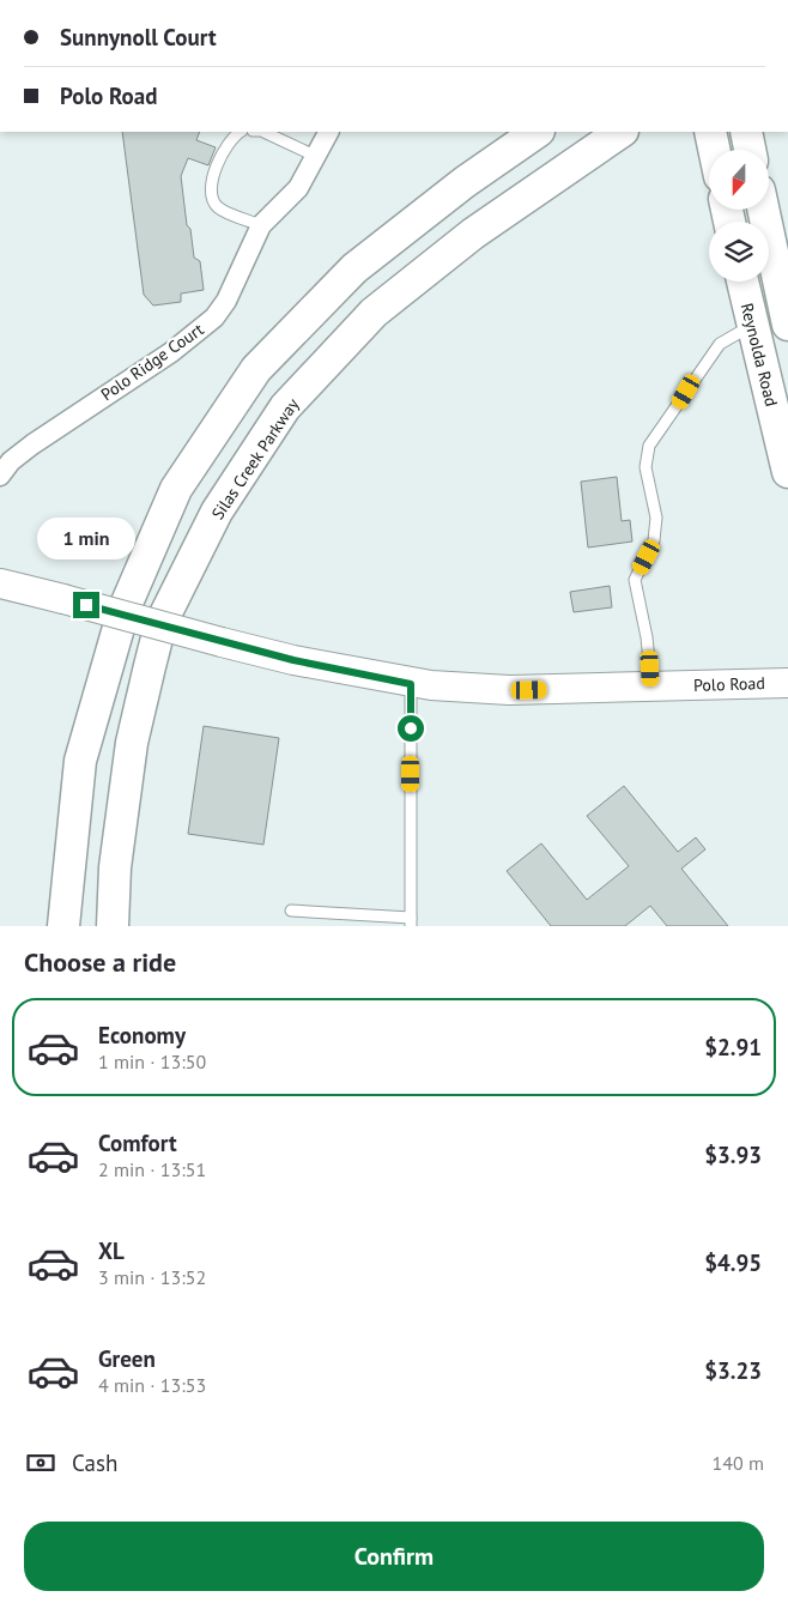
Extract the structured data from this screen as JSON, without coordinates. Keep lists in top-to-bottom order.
{
  "streets": {
    "main road": ["Reynolda Road", "Silas Creek Parkway", "Polo Road"],
    "street": ["Polo Ridge Court"]
  },
  "north": "bottom",
  "page": {
    "banner": ["Sunnynoll Court", "Polo Road"],
    "bubble": "1 min",
    "heading": "Choose a ride",
    "list": [
      {
        "name": "Economy",
        "note": "1 min · 13:50",
        "value": "$2.91"
      },
      {
        "name": "Comfort",
        "note": "2 min · 13:51",
        "value": "$3.93"
      },
      {
        "name": "XL",
        "note": "3 min · 13:52",
        "value": "$4.95"
      },
      {
        "name": "Green",
        "note": "4 min · 13:53",
        "value": "$3.23"
      }
    ],
    "pay": ["Cash", "140 m"],
    "buttons": "Confirm"
  }
}
